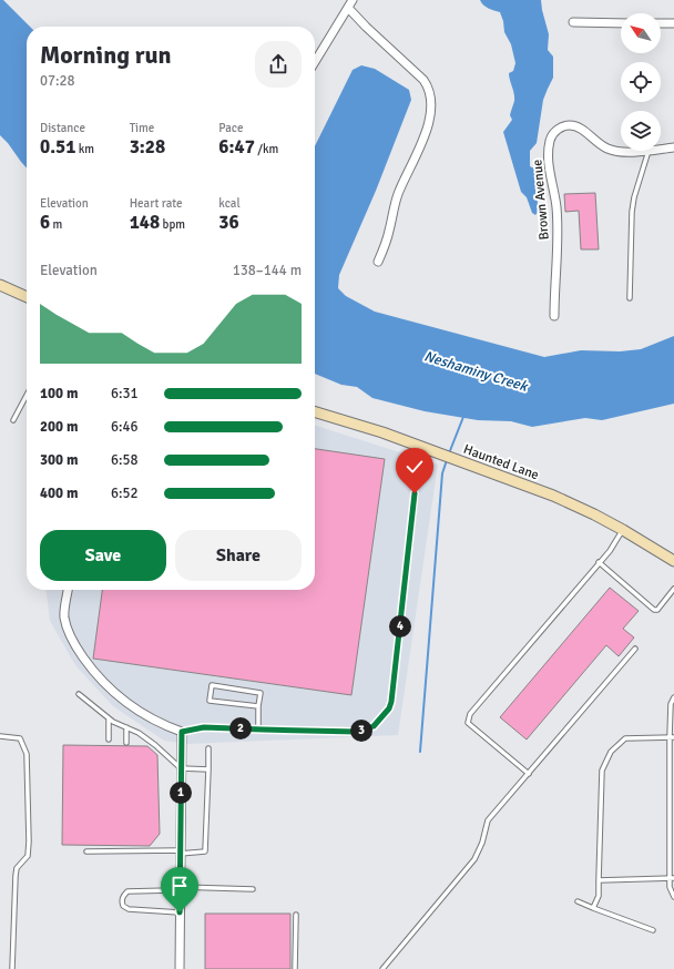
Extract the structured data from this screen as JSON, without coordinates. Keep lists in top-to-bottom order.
{
  "streets": {
    "street": ["Brown Avenue", "Haunted Lane"]
  },
  "water": ["Neshaminy Creek"],
  "north": "top left",
  "page": {
    "heading": ["Morning run", "07:28"],
    "stats": [
      ["Distance", "0.51 km"],
      ["Time", "3:28"],
      ["Pace", "6:47 /km"],
      ["Elevation", "6 m"],
      ["Heart rate", "148 bpm"],
      ["kcal", "36"]
    ],
    "chart": ["Elevation", "138–144 m"],
    "list": [
      {
        "name": "100 m",
        "note": "6:31"
      },
      {
        "name": "200 m",
        "note": "6:46"
      },
      {
        "name": "300 m",
        "note": "6:58"
      },
      {
        "name": "400 m",
        "note": "6:52"
      }
    ],
    "buttons": ["Save", "Share"],
    "pins": [
      "4",
      "2",
      "3",
      "1"
    ]
  }
}
